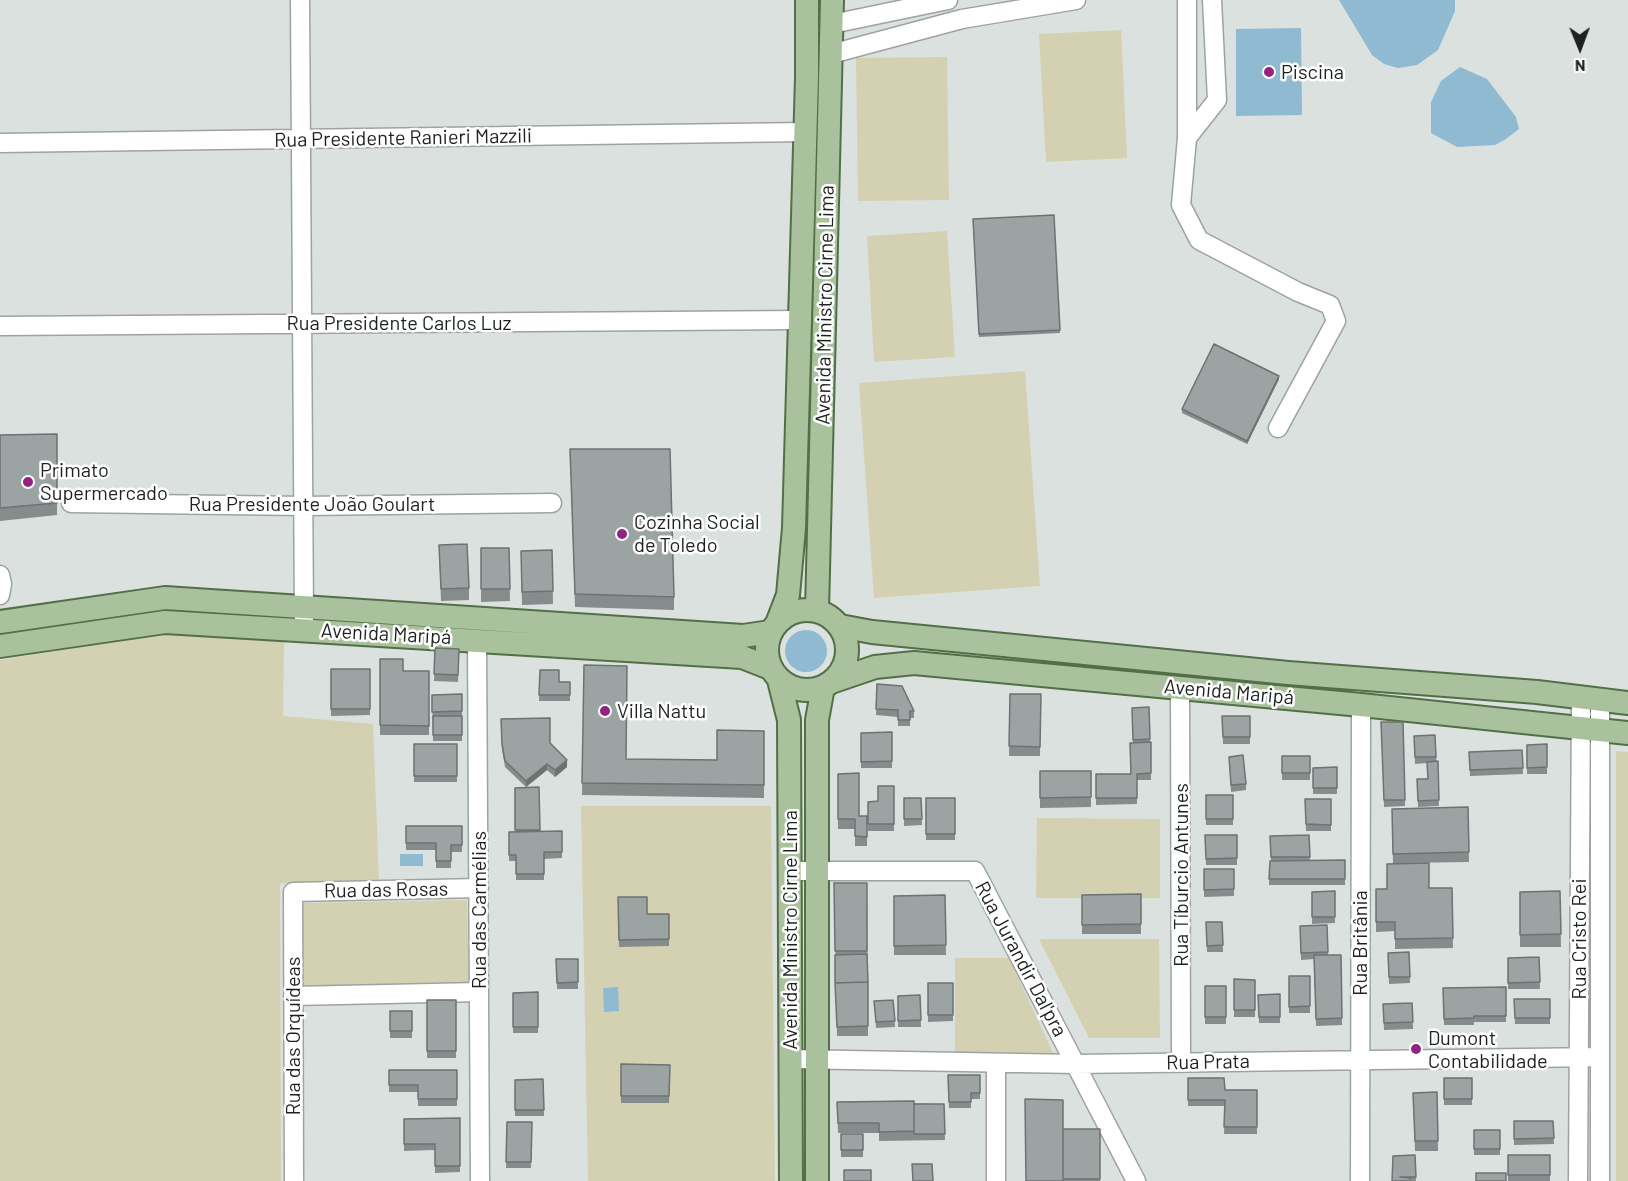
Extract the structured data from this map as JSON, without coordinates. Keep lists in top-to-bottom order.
{
  "streets": {
    "main road": ["Avenida Ministro Cirne Lima", "Avenida Maripá"],
    "street": [
      "Rua Presidente Ranieri Mazzili",
      "Rua Presidente Carlos Luz",
      "Rua Presidente João Goulart",
      "Rua Tíburcio Antunes",
      "Rua das Rosas",
      "Rua das Carmélias",
      "Rua Cristo Rei",
      "Rua Britânia",
      "Rua Jurandir Dal'pra",
      "Rua das Orquídeas",
      "Rua Prata"
    ]
  },
  "crossings": [
    ["Avenida Ministro Cirne Lima", "Avenida Maripá"],
    ["Avenida Ministro Cirne Lima", "Rua Jurandir Dal'pra"],
    ["Avenida Ministro Cirne Lima", "Rua Prata"],
    ["Avenida Maripá", "Rua Tíburcio Antunes"],
    ["Avenida Maripá", "Rua das Carmélias"],
    ["Avenida Maripá", "Rua Cristo Rei"],
    ["Avenida Maripá", "Rua Britânia"],
    ["Rua Tíburcio Antunes", "Rua Prata"],
    ["Rua das Rosas", "Rua das Carmélias"],
    ["Rua das Rosas", "Rua das Orquídeas"],
    ["Rua Cristo Rei", "Rua Prata"],
    ["Rua Britânia", "Rua Prata"],
    ["Rua Jurandir Dal'pra", "Rua Prata"]
  ],
  "places": [
    "Piscina",
    "Primato Supermercado",
    "Cozinha Social de Toledo",
    "Villa Nattu",
    "Dumont Contabilidade"
  ],
  "north": "bottom"
}
